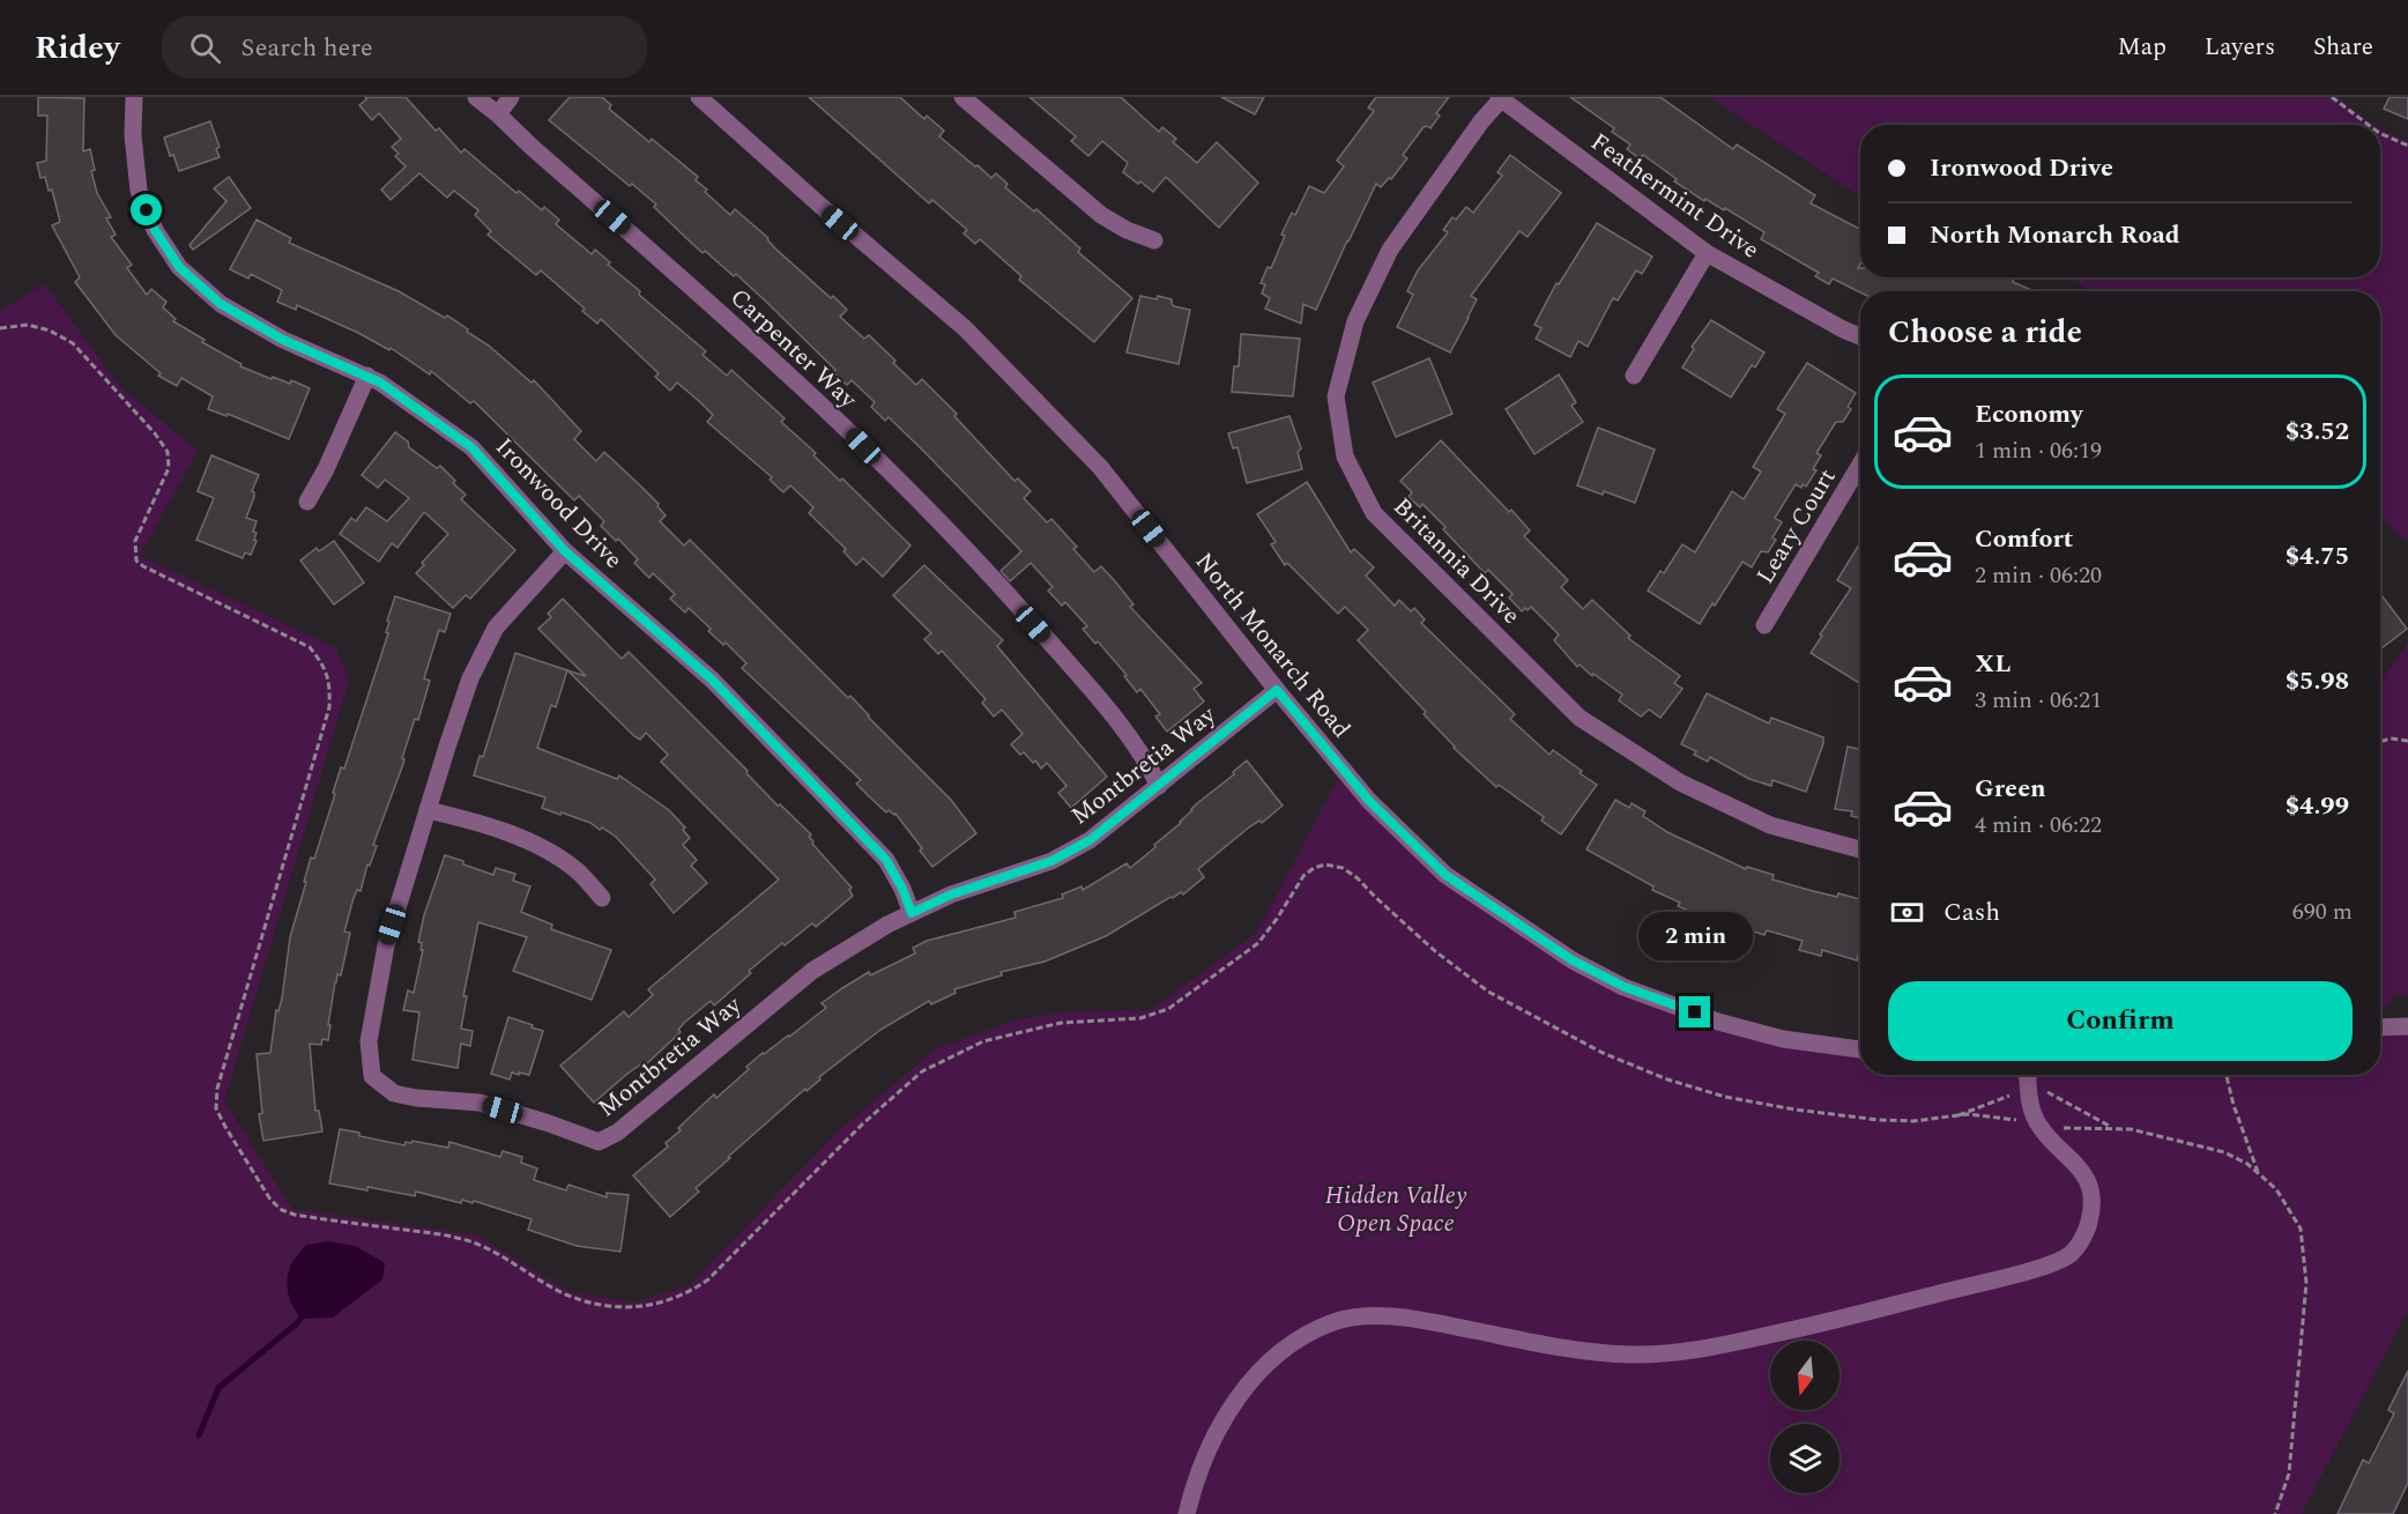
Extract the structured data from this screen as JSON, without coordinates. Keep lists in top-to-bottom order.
{
  "streets": {
    "street": [
      "Feathermint Drive",
      "Carpenter Way",
      "Ironwood Drive",
      "Leary Court",
      "Britannia Drive",
      "North Monarch Road",
      "Montbretia Way"
    ]
  },
  "crossings": [
    ["Feathermint Drive", "Britannia Drive"],
    ["Carpenter Way", "Montbretia Way"],
    ["Ironwood Drive", "Montbretia Way"],
    ["North Monarch Road", "Montbretia Way"]
  ],
  "parks": ["Hidden Valley Open Space"],
  "north": "bottom",
  "page": {
    "header": "Ridey",
    "search": "Search here",
    "nav": ["Map", "Layers", "Share"],
    "banner": ["Ironwood Drive", "North Monarch Road"],
    "heading": "Choose a ride",
    "list": [
      {
        "name": "Economy",
        "note": "1 min · 06:19",
        "value": "$3.52"
      },
      {
        "name": "Comfort",
        "note": "2 min · 06:20",
        "value": "$4.75"
      },
      {
        "name": "XL",
        "note": "3 min · 06:21",
        "value": "$5.98"
      },
      {
        "name": "Green",
        "note": "4 min · 06:22",
        "value": "$4.99"
      }
    ],
    "pay": ["Cash", "690 m"],
    "bubble": "2 min",
    "buttons": "Confirm"
  }
}
